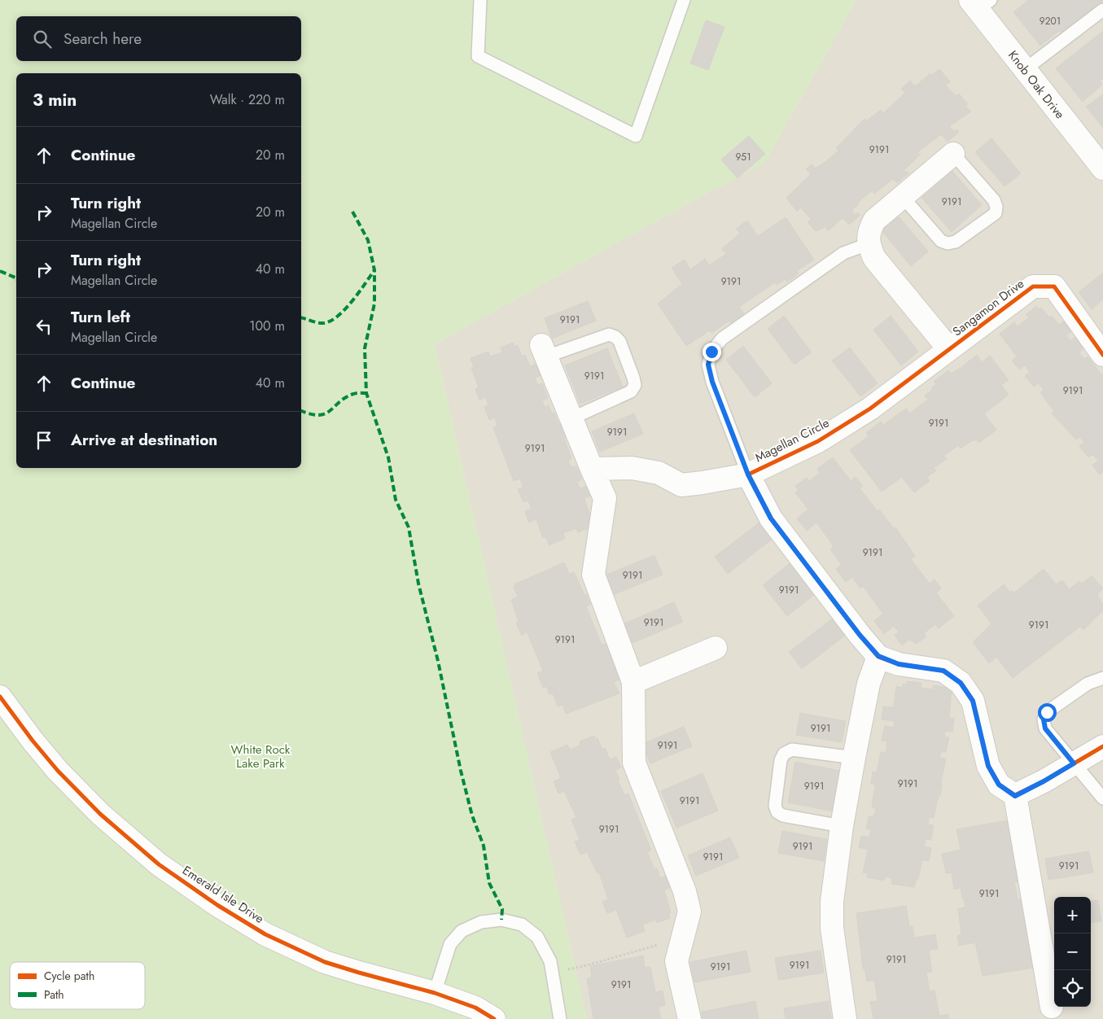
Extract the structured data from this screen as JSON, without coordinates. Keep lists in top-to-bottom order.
{
  "streets": {
    "street": [
      "Knob Oak Drive",
      "Sangamon Drive",
      "Magellan Circle",
      "Emerald Isle Drive"
    ]
  },
  "crossings": [
    ["Sangamon Drive", "Magellan Circle"]
  ],
  "parks": ["White Rock Lake Park"],
  "house_numbers": [
    "9201",
    "9191",
    "951",
    "9191",
    "9191",
    "9191",
    "9191",
    "9191",
    "9191",
    "9191",
    "9191",
    "9191",
    "9191",
    "9191",
    "9191",
    "9191",
    "9191",
    "9191",
    "9191",
    "9191",
    "9191",
    "9191",
    "9191",
    "9191",
    "9191",
    "9191",
    "9191",
    "9191",
    "9191",
    "9191",
    "9191"
  ],
  "legend": ["Cycle path", "Path"],
  "page": {
    "search": "Search here",
    "heading": ["3 min", "Walk · 220 m"],
    "list": [
      ["Continue", "20 m"],
      ["Turn right", "Magellan Circle", "20 m"],
      ["Turn right", "Magellan Circle", "40 m"],
      ["Turn left", "Magellan Circle", "100 m"],
      ["Continue", "40 m"],
      "Arrive at destination"
    ],
    "map_buttons": ["+", "−"]
  }
}
